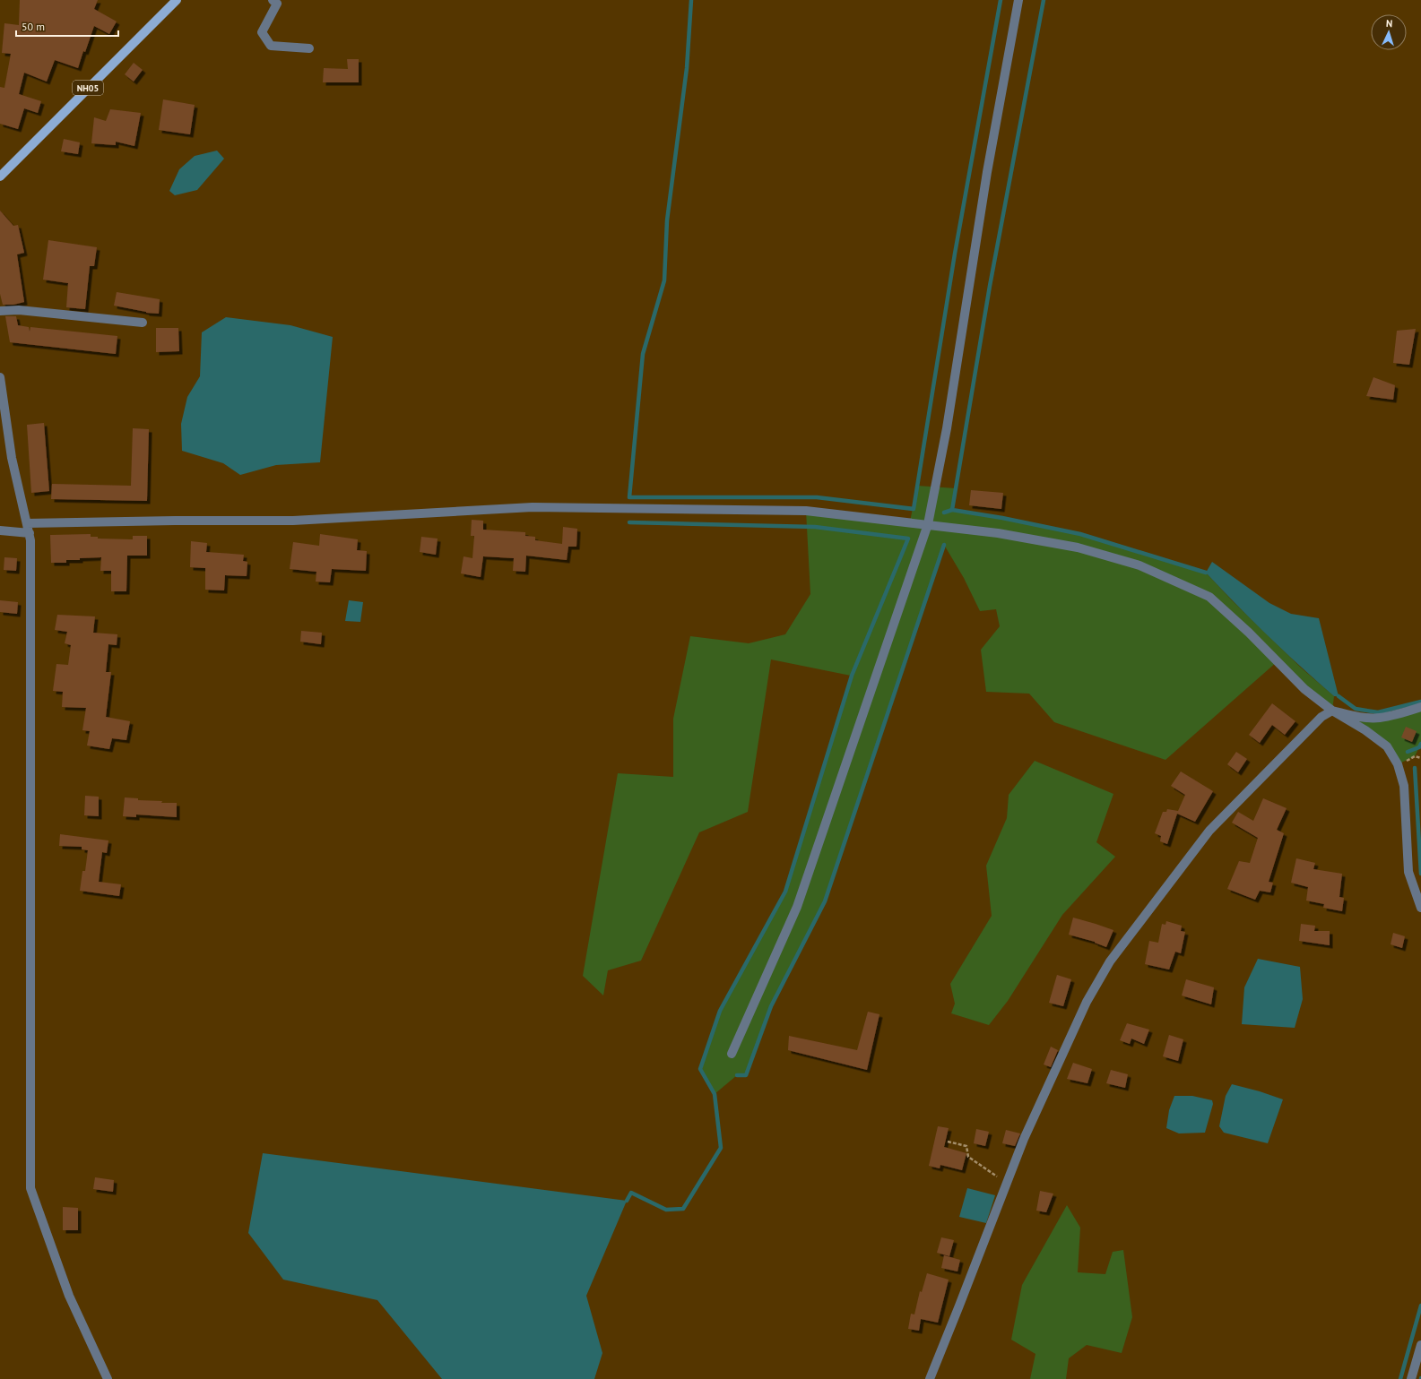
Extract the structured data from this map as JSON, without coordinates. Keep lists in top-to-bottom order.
{
  "streets": {
    "main road": ["NH05"]
  },
  "scale_bar": "50 m",
  "north": "top"
}
